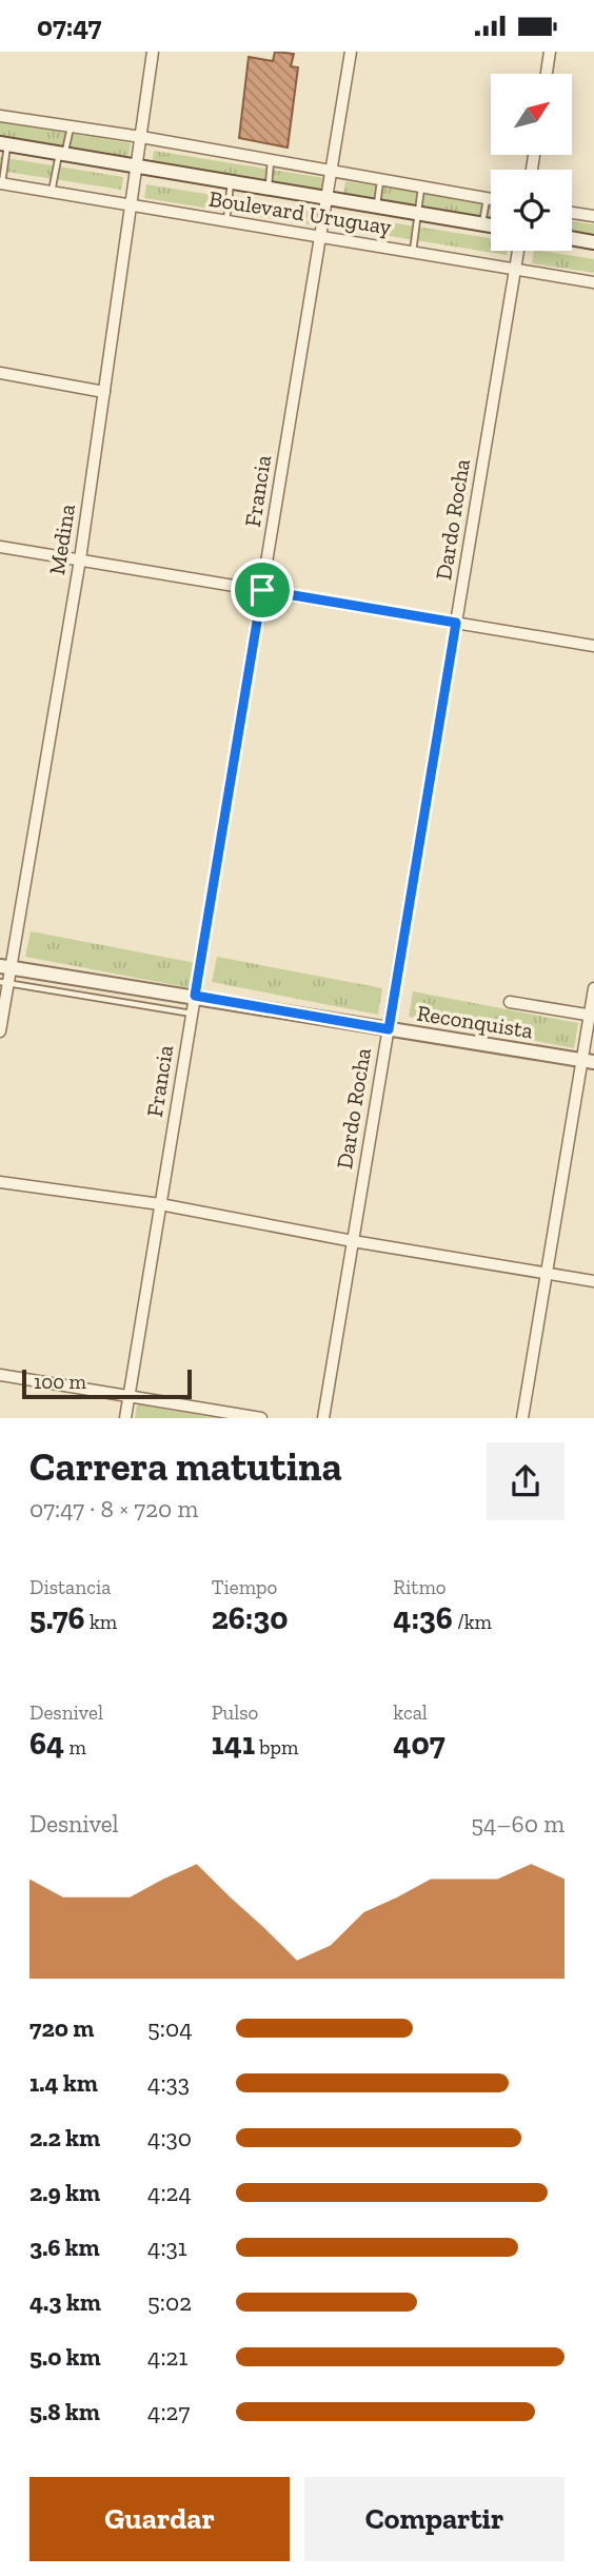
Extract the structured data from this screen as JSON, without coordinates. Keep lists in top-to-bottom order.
{
  "streets": {
    "street": [
      "Boulevard Uruguay",
      "Francia",
      "Dardo Rocha",
      "Medina",
      "Reconquista"
    ]
  },
  "crossings": [
    ["Boulevard Uruguay", "Francia"],
    ["Boulevard Uruguay", "Dardo Rocha"],
    ["Boulevard Uruguay", "Medina"],
    ["Francia", "Reconquista"],
    ["Dardo Rocha", "Reconquista"],
    ["Medina", "Reconquista"]
  ],
  "scale_bar": "100 m",
  "north": "top right",
  "page": {
    "status": "07:47",
    "scale": "100 m",
    "heading": ["Carrera matutina", "07:47 · 8 × 720 m"],
    "stats": [
      ["Distancia", "5.76 km"],
      ["Tiempo", "26:30"],
      ["Ritmo", "4:36 /km"],
      ["Desnivel", "64 m"],
      ["Pulso", "141 bpm"],
      ["kcal", "407"]
    ],
    "chart": ["Desnivel", "54–60 m"],
    "list": [
      {
        "name": "720 m",
        "note": "5:04"
      },
      {
        "name": "1.4 km",
        "note": "4:33"
      },
      {
        "name": "2.2 km",
        "note": "4:30"
      },
      {
        "name": "2.9 km",
        "note": "4:24"
      },
      {
        "name": "3.6 km",
        "note": "4:31"
      },
      {
        "name": "4.3 km",
        "note": "5:02"
      },
      {
        "name": "5.0 km",
        "note": "4:21"
      },
      {
        "name": "5.8 km",
        "note": "4:27"
      }
    ],
    "buttons": ["Guardar", "Compartir"]
  }
}
